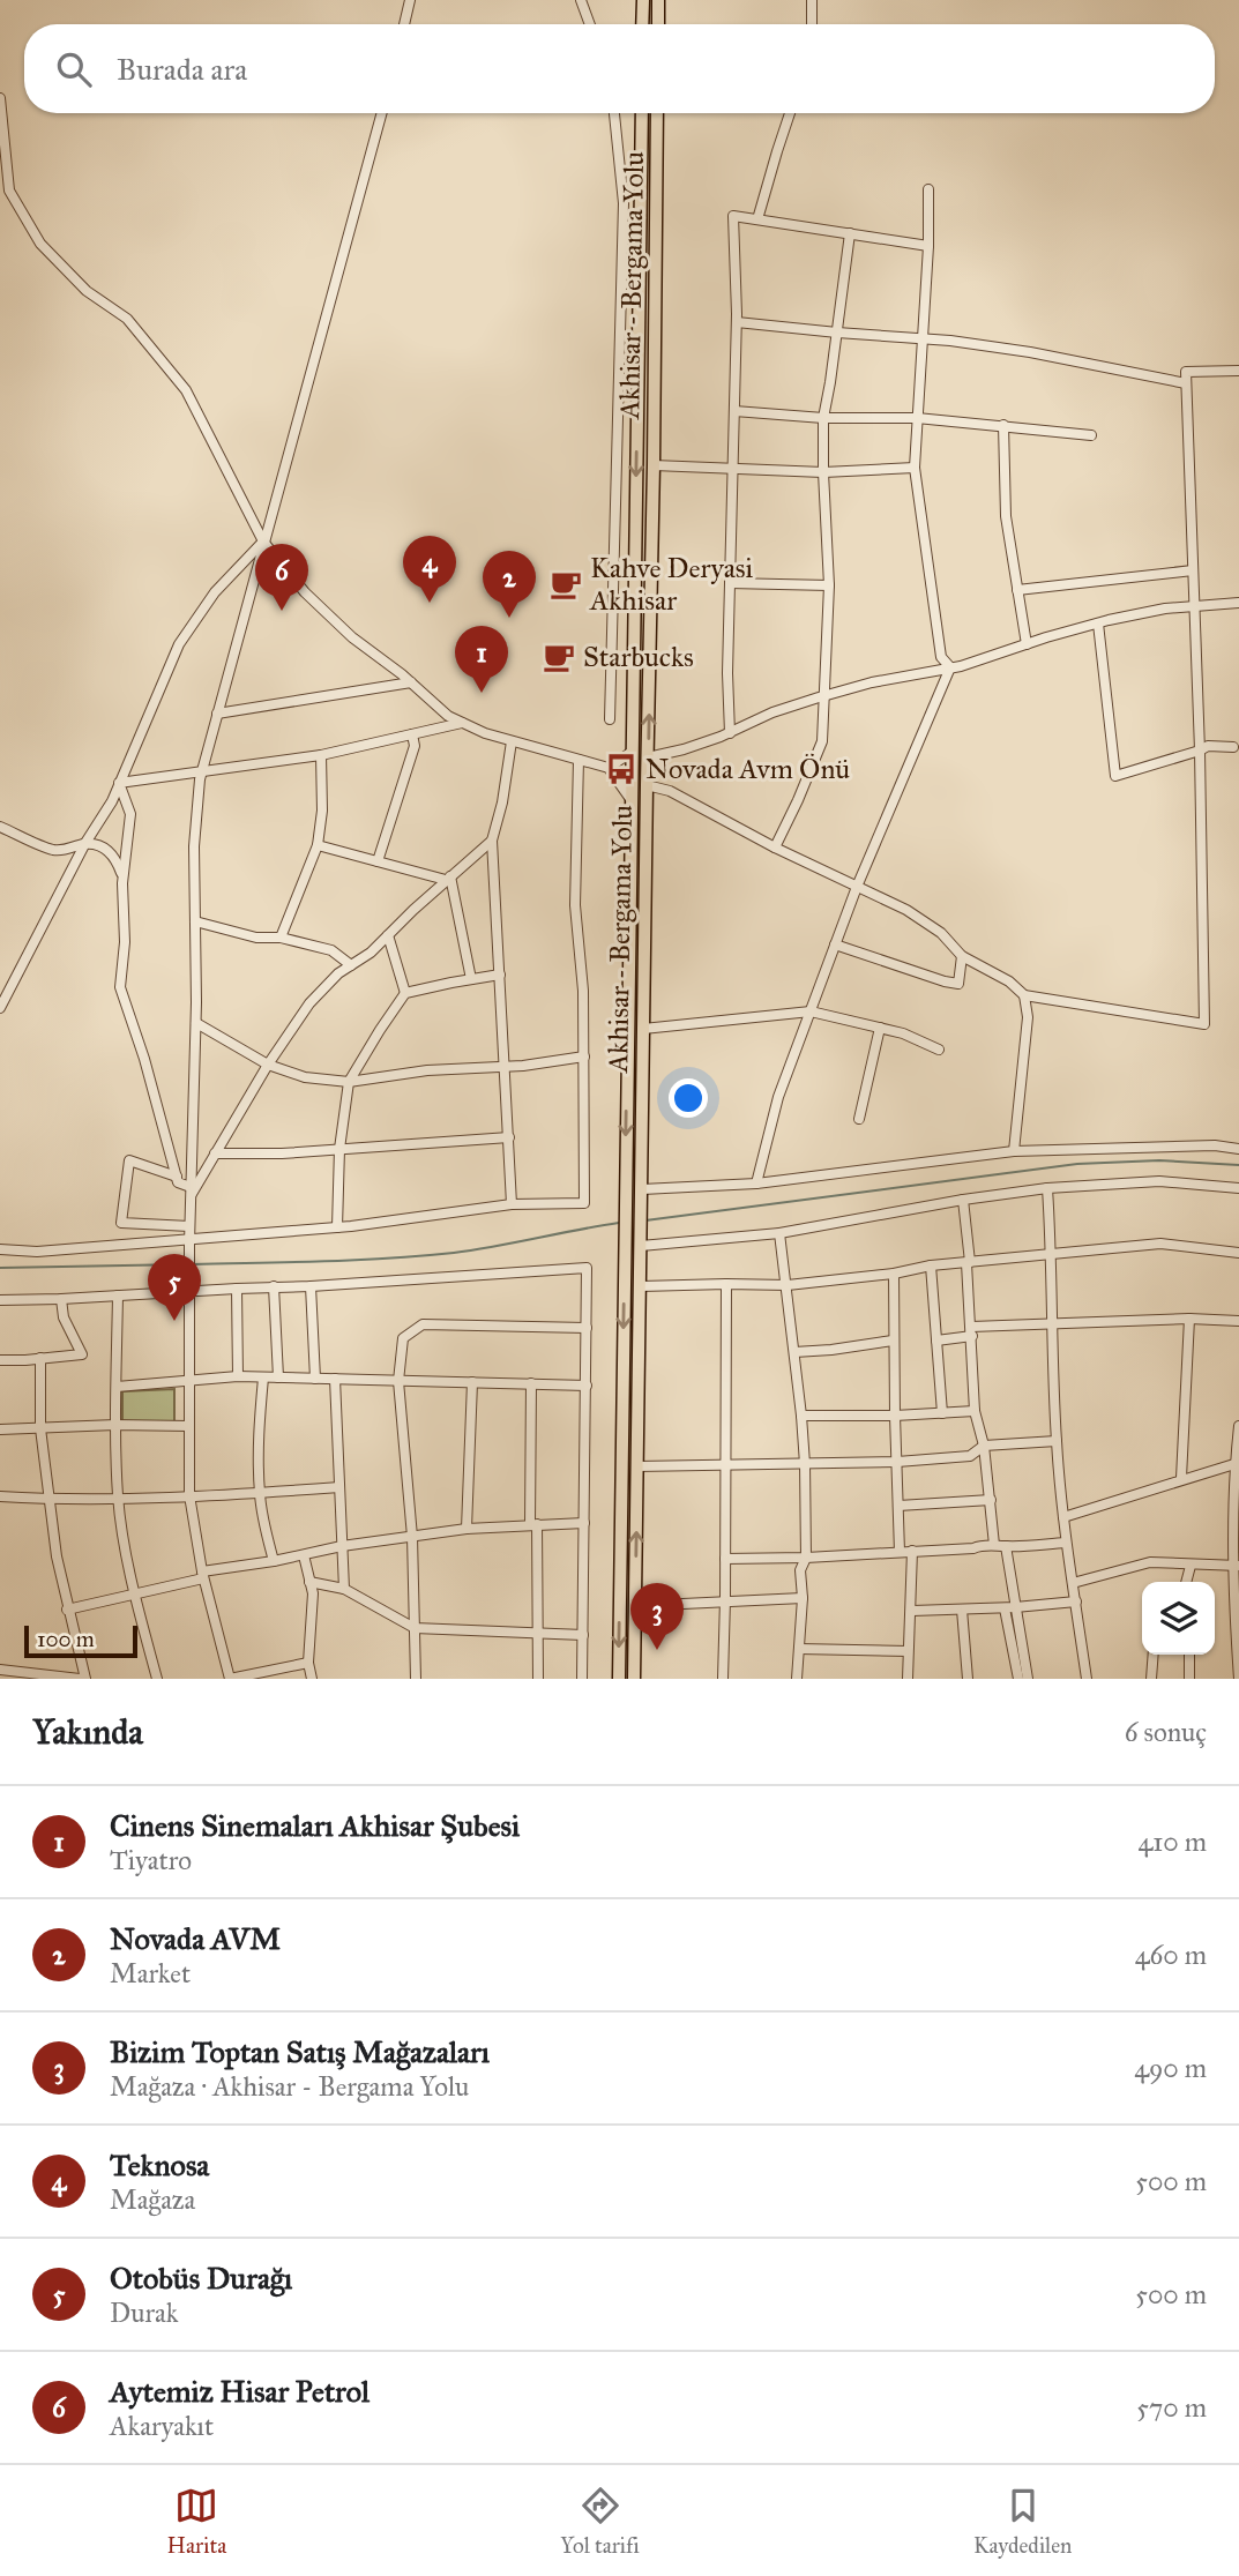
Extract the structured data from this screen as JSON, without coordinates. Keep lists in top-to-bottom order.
{
  "streets": {
    "main road": ["Akhisar - Bergama Yolu"]
  },
  "places": {
    "cafe": ["Kahve Deryasi Akhisar", "Starbucks"],
    "bus stop": ["Novada Avm Önü"]
  },
  "scale_bar": "100 m",
  "page": {
    "search": "Burada ara",
    "pins": [
      "4",
      "6",
      "2",
      "1",
      "5",
      "3"
    ],
    "scale": "100 m",
    "heading": ["Yakında", "6 sonuç"],
    "list": [
      {
        "mark": "1",
        "name": "Cinens Sinemaları Akhisar Şubesi",
        "note": "Tiyatro",
        "value": "410 m"
      },
      {
        "mark": "2",
        "name": "Novada AVM",
        "note": "Market",
        "value": "460 m"
      },
      {
        "mark": "3",
        "name": "Bizim Toptan Satış Mağazaları",
        "note": "Mağaza · Akhisar - Bergama Yolu",
        "value": "490 m"
      },
      {
        "mark": "4",
        "name": "Teknosa",
        "note": "Mağaza",
        "value": "500 m"
      },
      {
        "mark": "5",
        "name": "Otobüs Durağı",
        "note": "Durak",
        "value": "500 m"
      },
      {
        "mark": "6",
        "name": "Aytemiz Hisar Petrol",
        "note": "Akaryakıt",
        "value": "570 m"
      }
    ],
    "nav": ["Harita", "Yol tarifi", "Kaydedilen"]
  }
}
